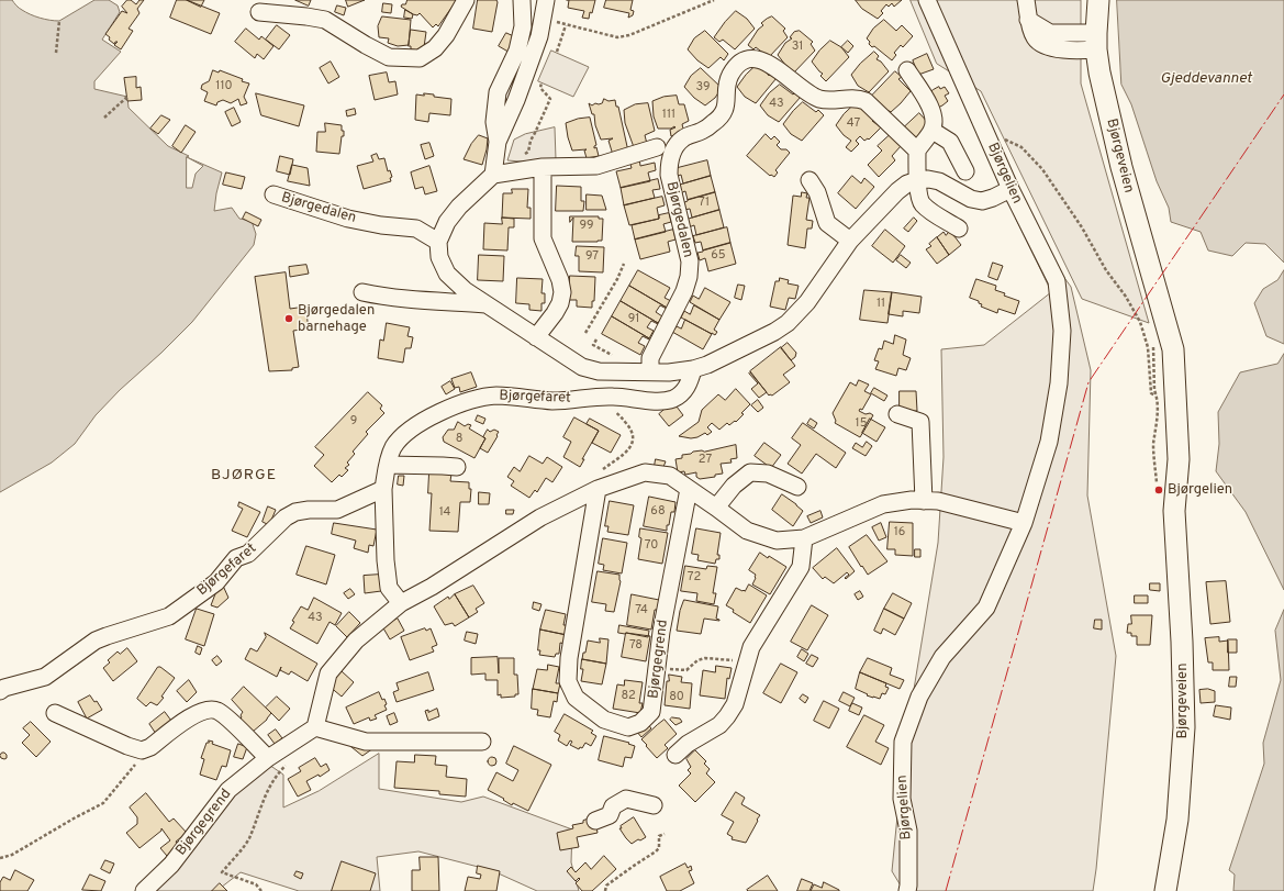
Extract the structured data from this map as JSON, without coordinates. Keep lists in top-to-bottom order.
{
  "streets": {
    "main road": ["Bjørgeveien"],
    "street": [
      "Bjørgelien",
      "Bjørgedalen",
      "Bjørgefaret",
      "Bjørgegrend"
    ]
  },
  "districts": ["BJØRGE"],
  "water": ["Gjeddevannet"],
  "places": ["Bjørgedalen barnehage", "Bjørgelien"],
  "house_numbers": [
    "31",
    "110",
    "39",
    "43",
    "111",
    "47",
    "71",
    "99",
    "65",
    "97",
    "11",
    "91",
    "9",
    "15",
    "8",
    "27",
    "68",
    "14",
    "16",
    "70",
    "72",
    "74",
    "43",
    "78",
    "82",
    "80"
  ]
}
